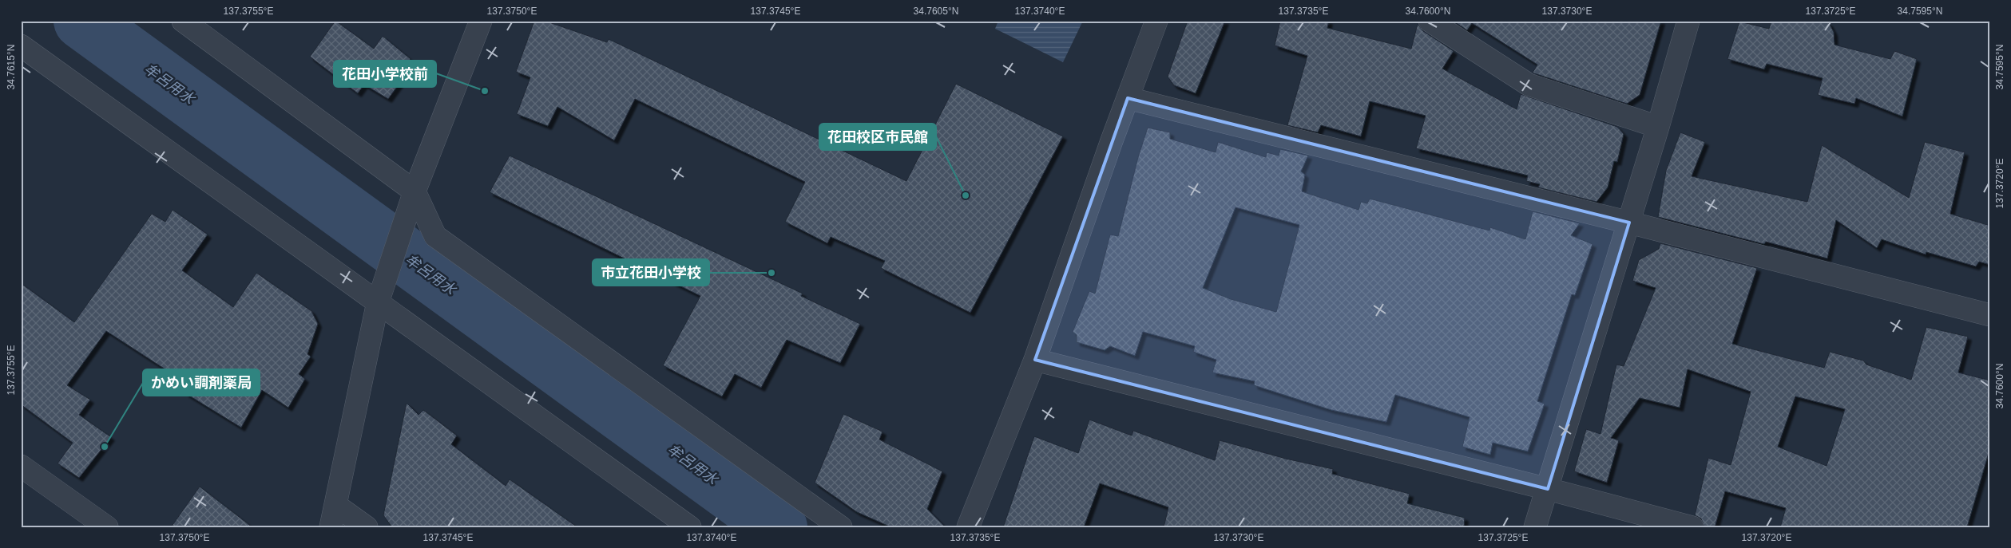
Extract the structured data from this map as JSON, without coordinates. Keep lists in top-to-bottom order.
{
  "water": ["牟呂用水"],
  "places": [
    "花田小学校前",
    "花田校区市民館",
    "市立花田小学校",
    "かめい調剤薬局"
  ],
  "coordinates": [
    "137.3755°E",
    "137.3750°E",
    "137.3745°E",
    "34.7605°N",
    "137.3740°E",
    "137.3735°E",
    "34.7600°N",
    "137.3730°E",
    "137.3725°E",
    "34.7595°N",
    "34.7615°N",
    "137.3720°E"
  ]
}
